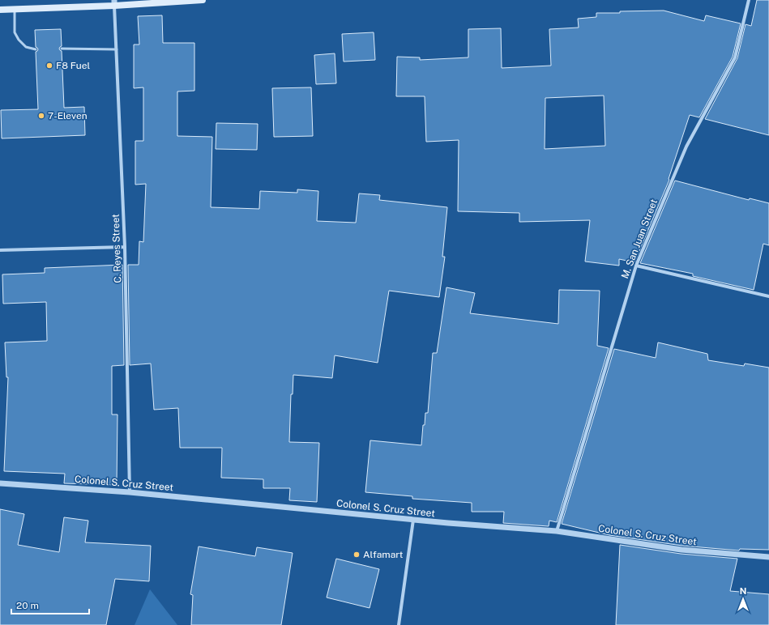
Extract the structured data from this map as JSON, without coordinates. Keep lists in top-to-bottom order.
{
  "streets": {
    "street": ["M. San Juan Street", "C. Reyes Street", "Colonel S. Cruz Street"]
  },
  "crossings": [
    ["M. San Juan Street", "Colonel S. Cruz Street"],
    ["C. Reyes Street", "Colonel S. Cruz Street"]
  ],
  "places": ["F8 Fuel", "7-Eleven", "Alfamart"],
  "scale_bar": "20 m",
  "north": "top"
}
